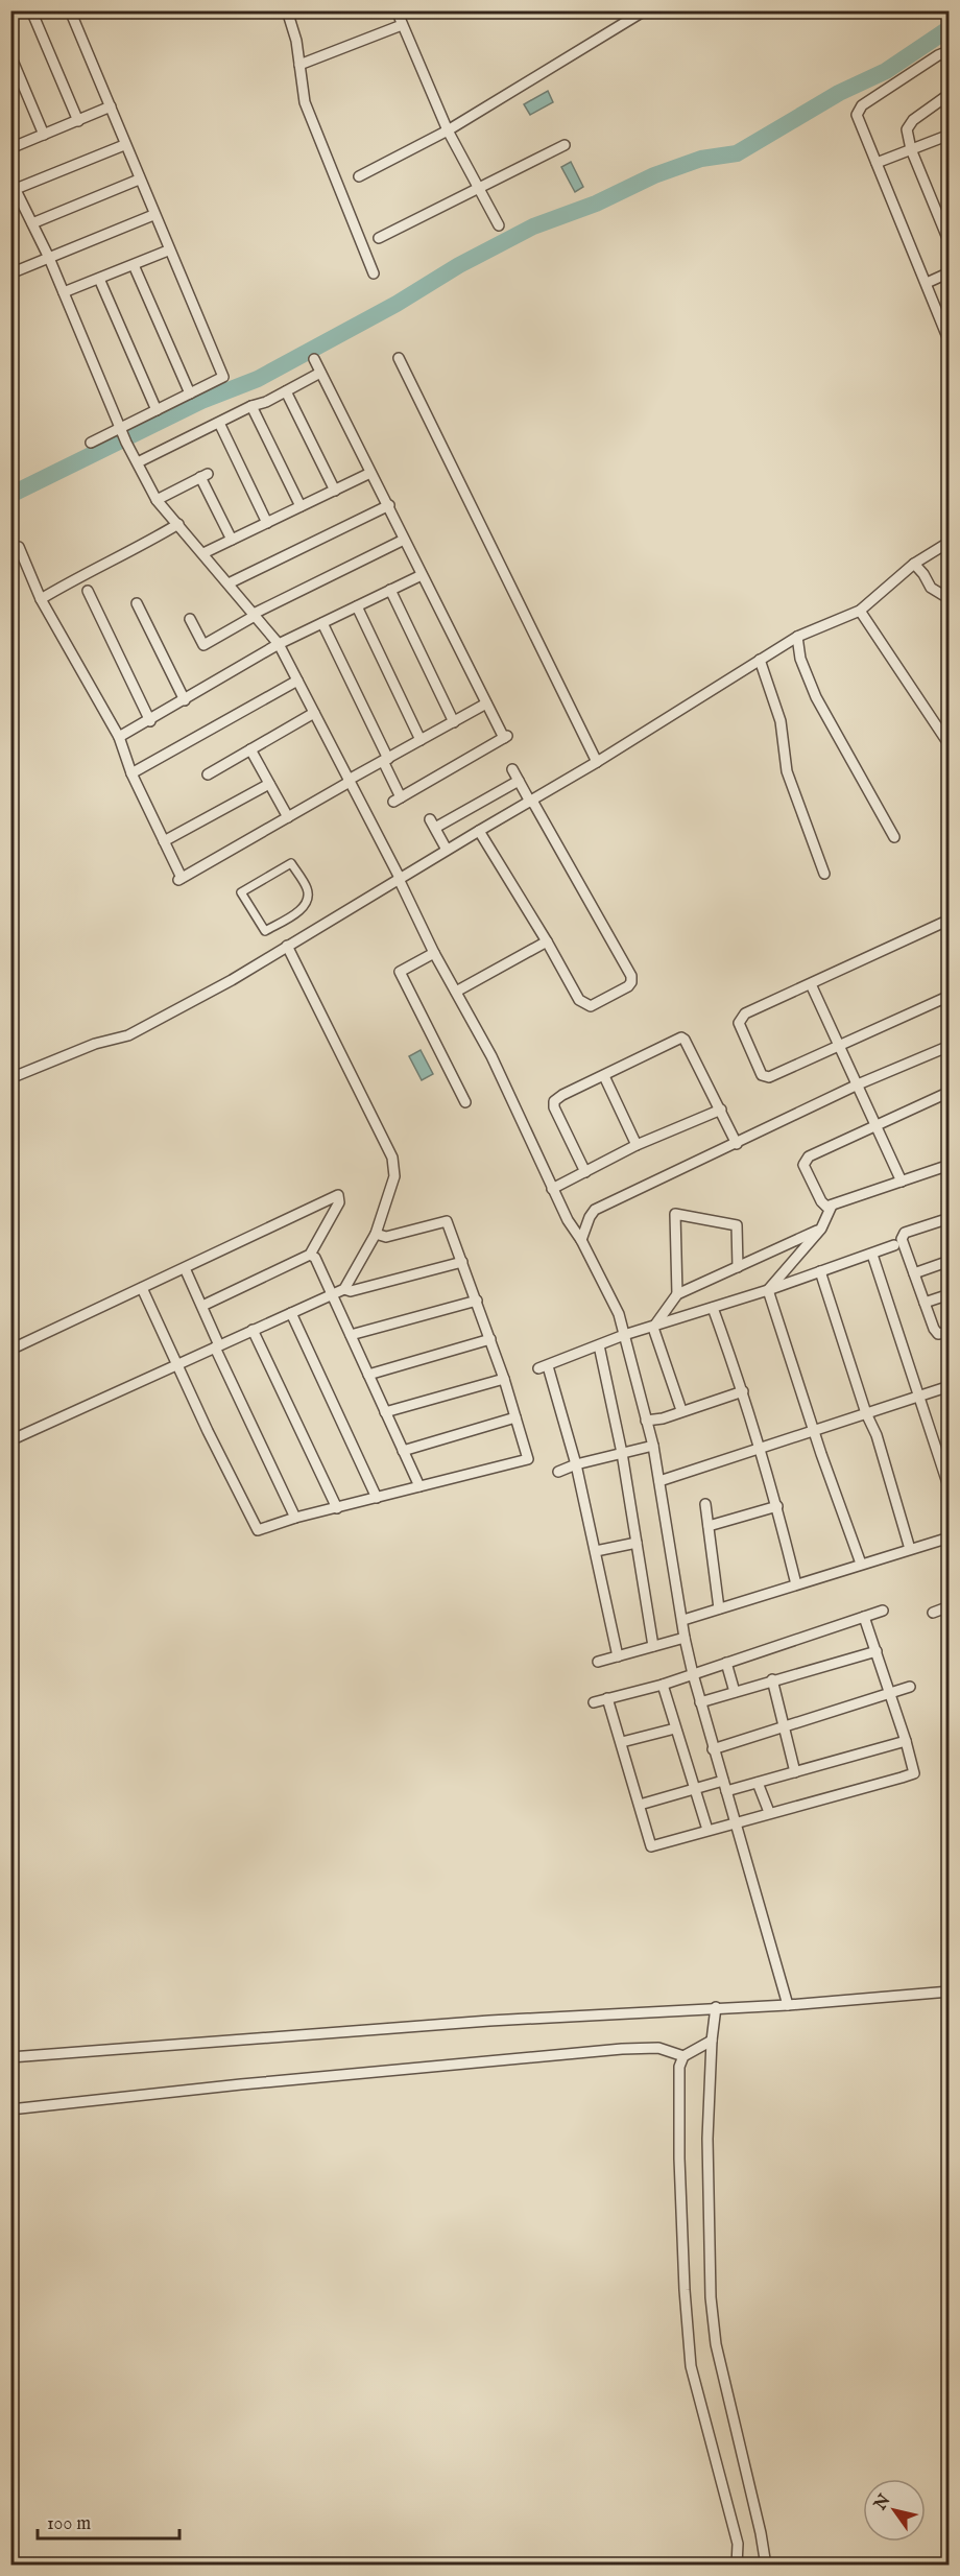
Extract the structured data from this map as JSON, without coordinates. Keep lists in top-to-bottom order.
{
  "scale_bar": "100 m",
  "north": "top left"
}
